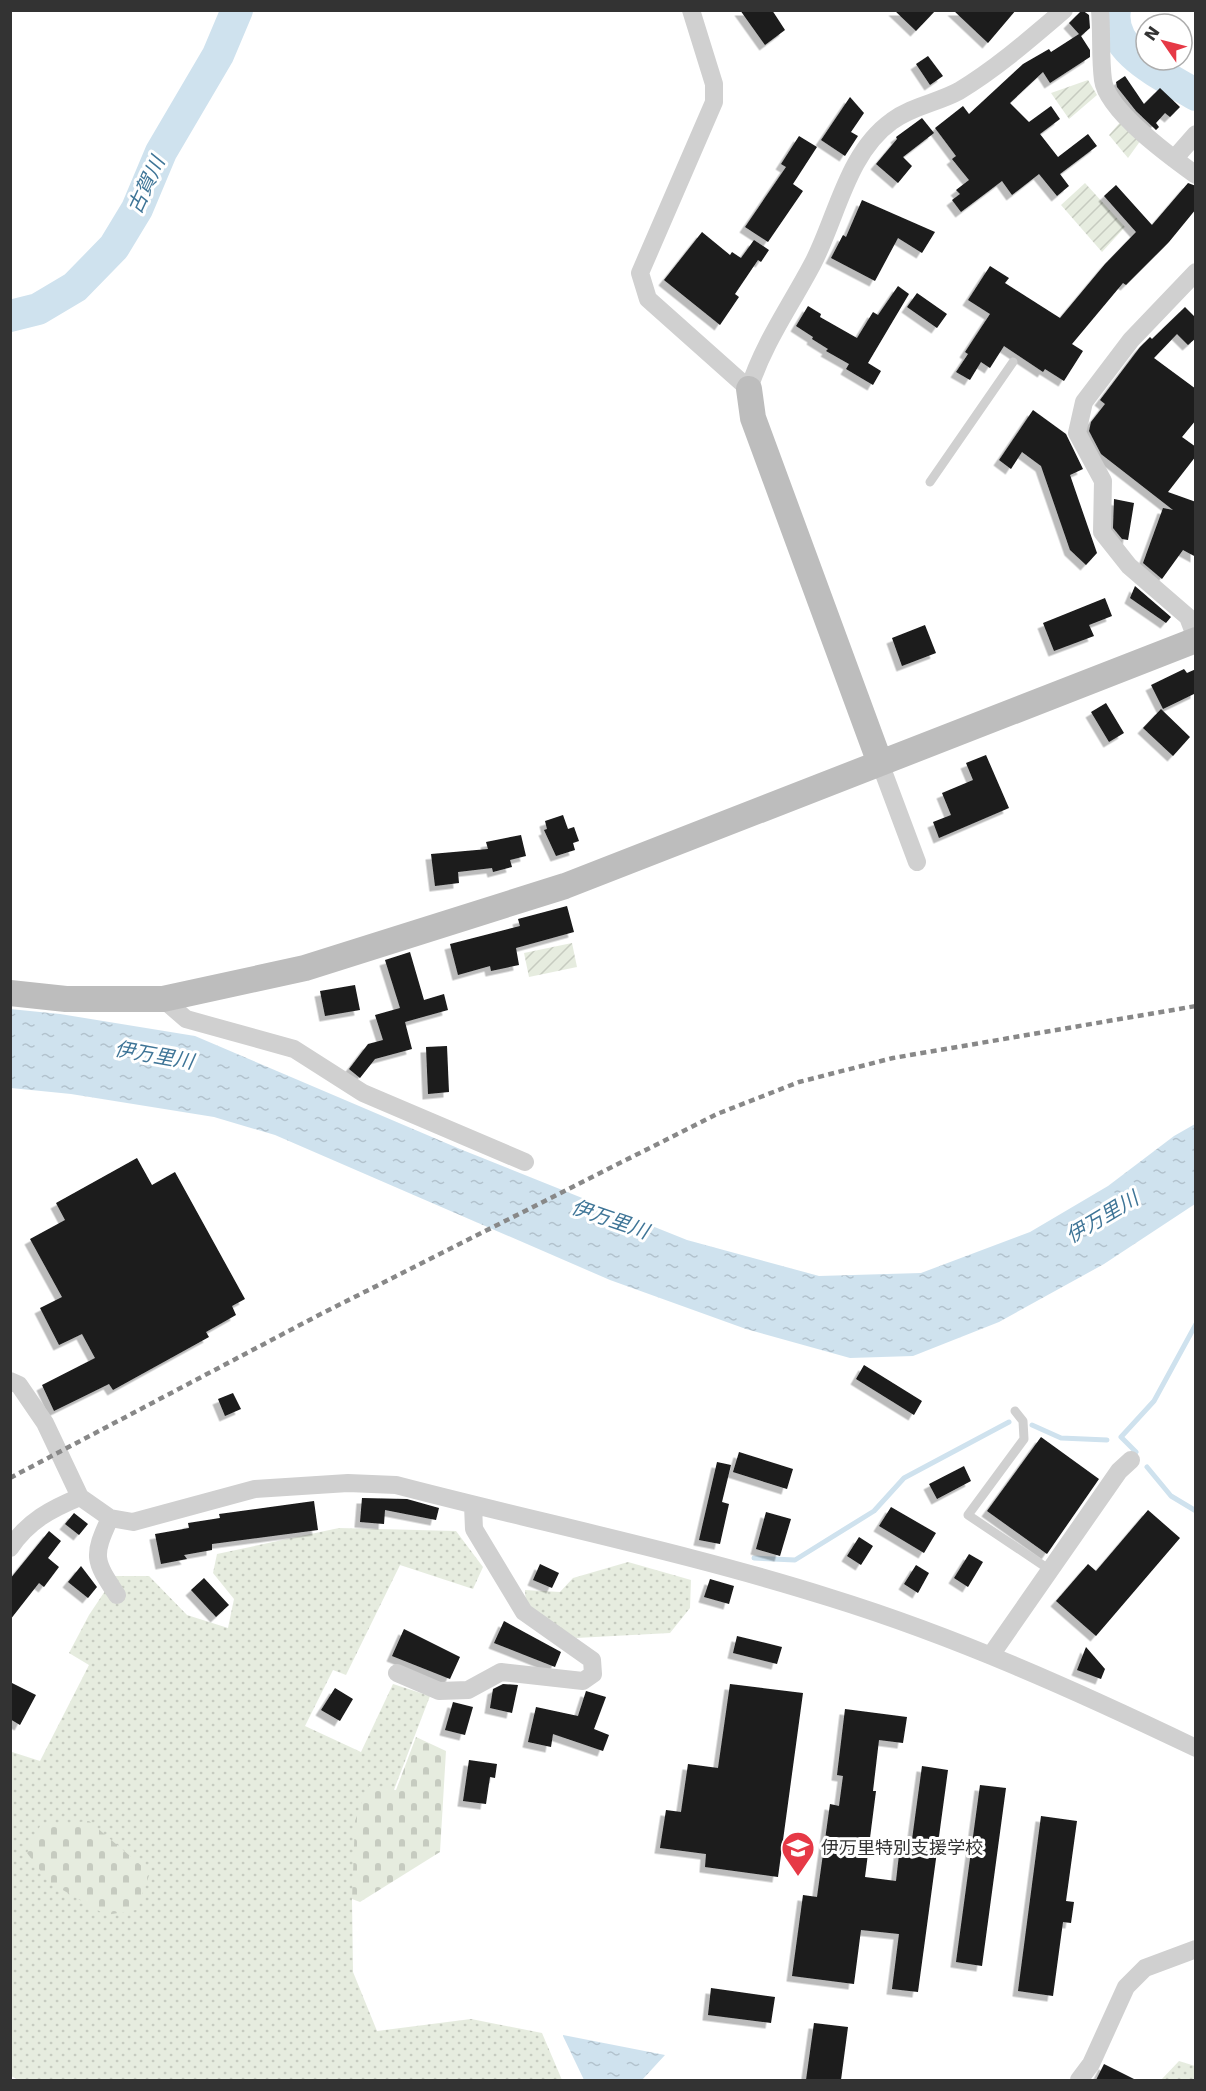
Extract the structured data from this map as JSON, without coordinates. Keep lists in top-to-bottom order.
{
  "water": ["古賀川", "伊万里川"],
  "places": {
    "school or university": ["伊万里特別支援学校"]
  },
  "north": "top left"
}
